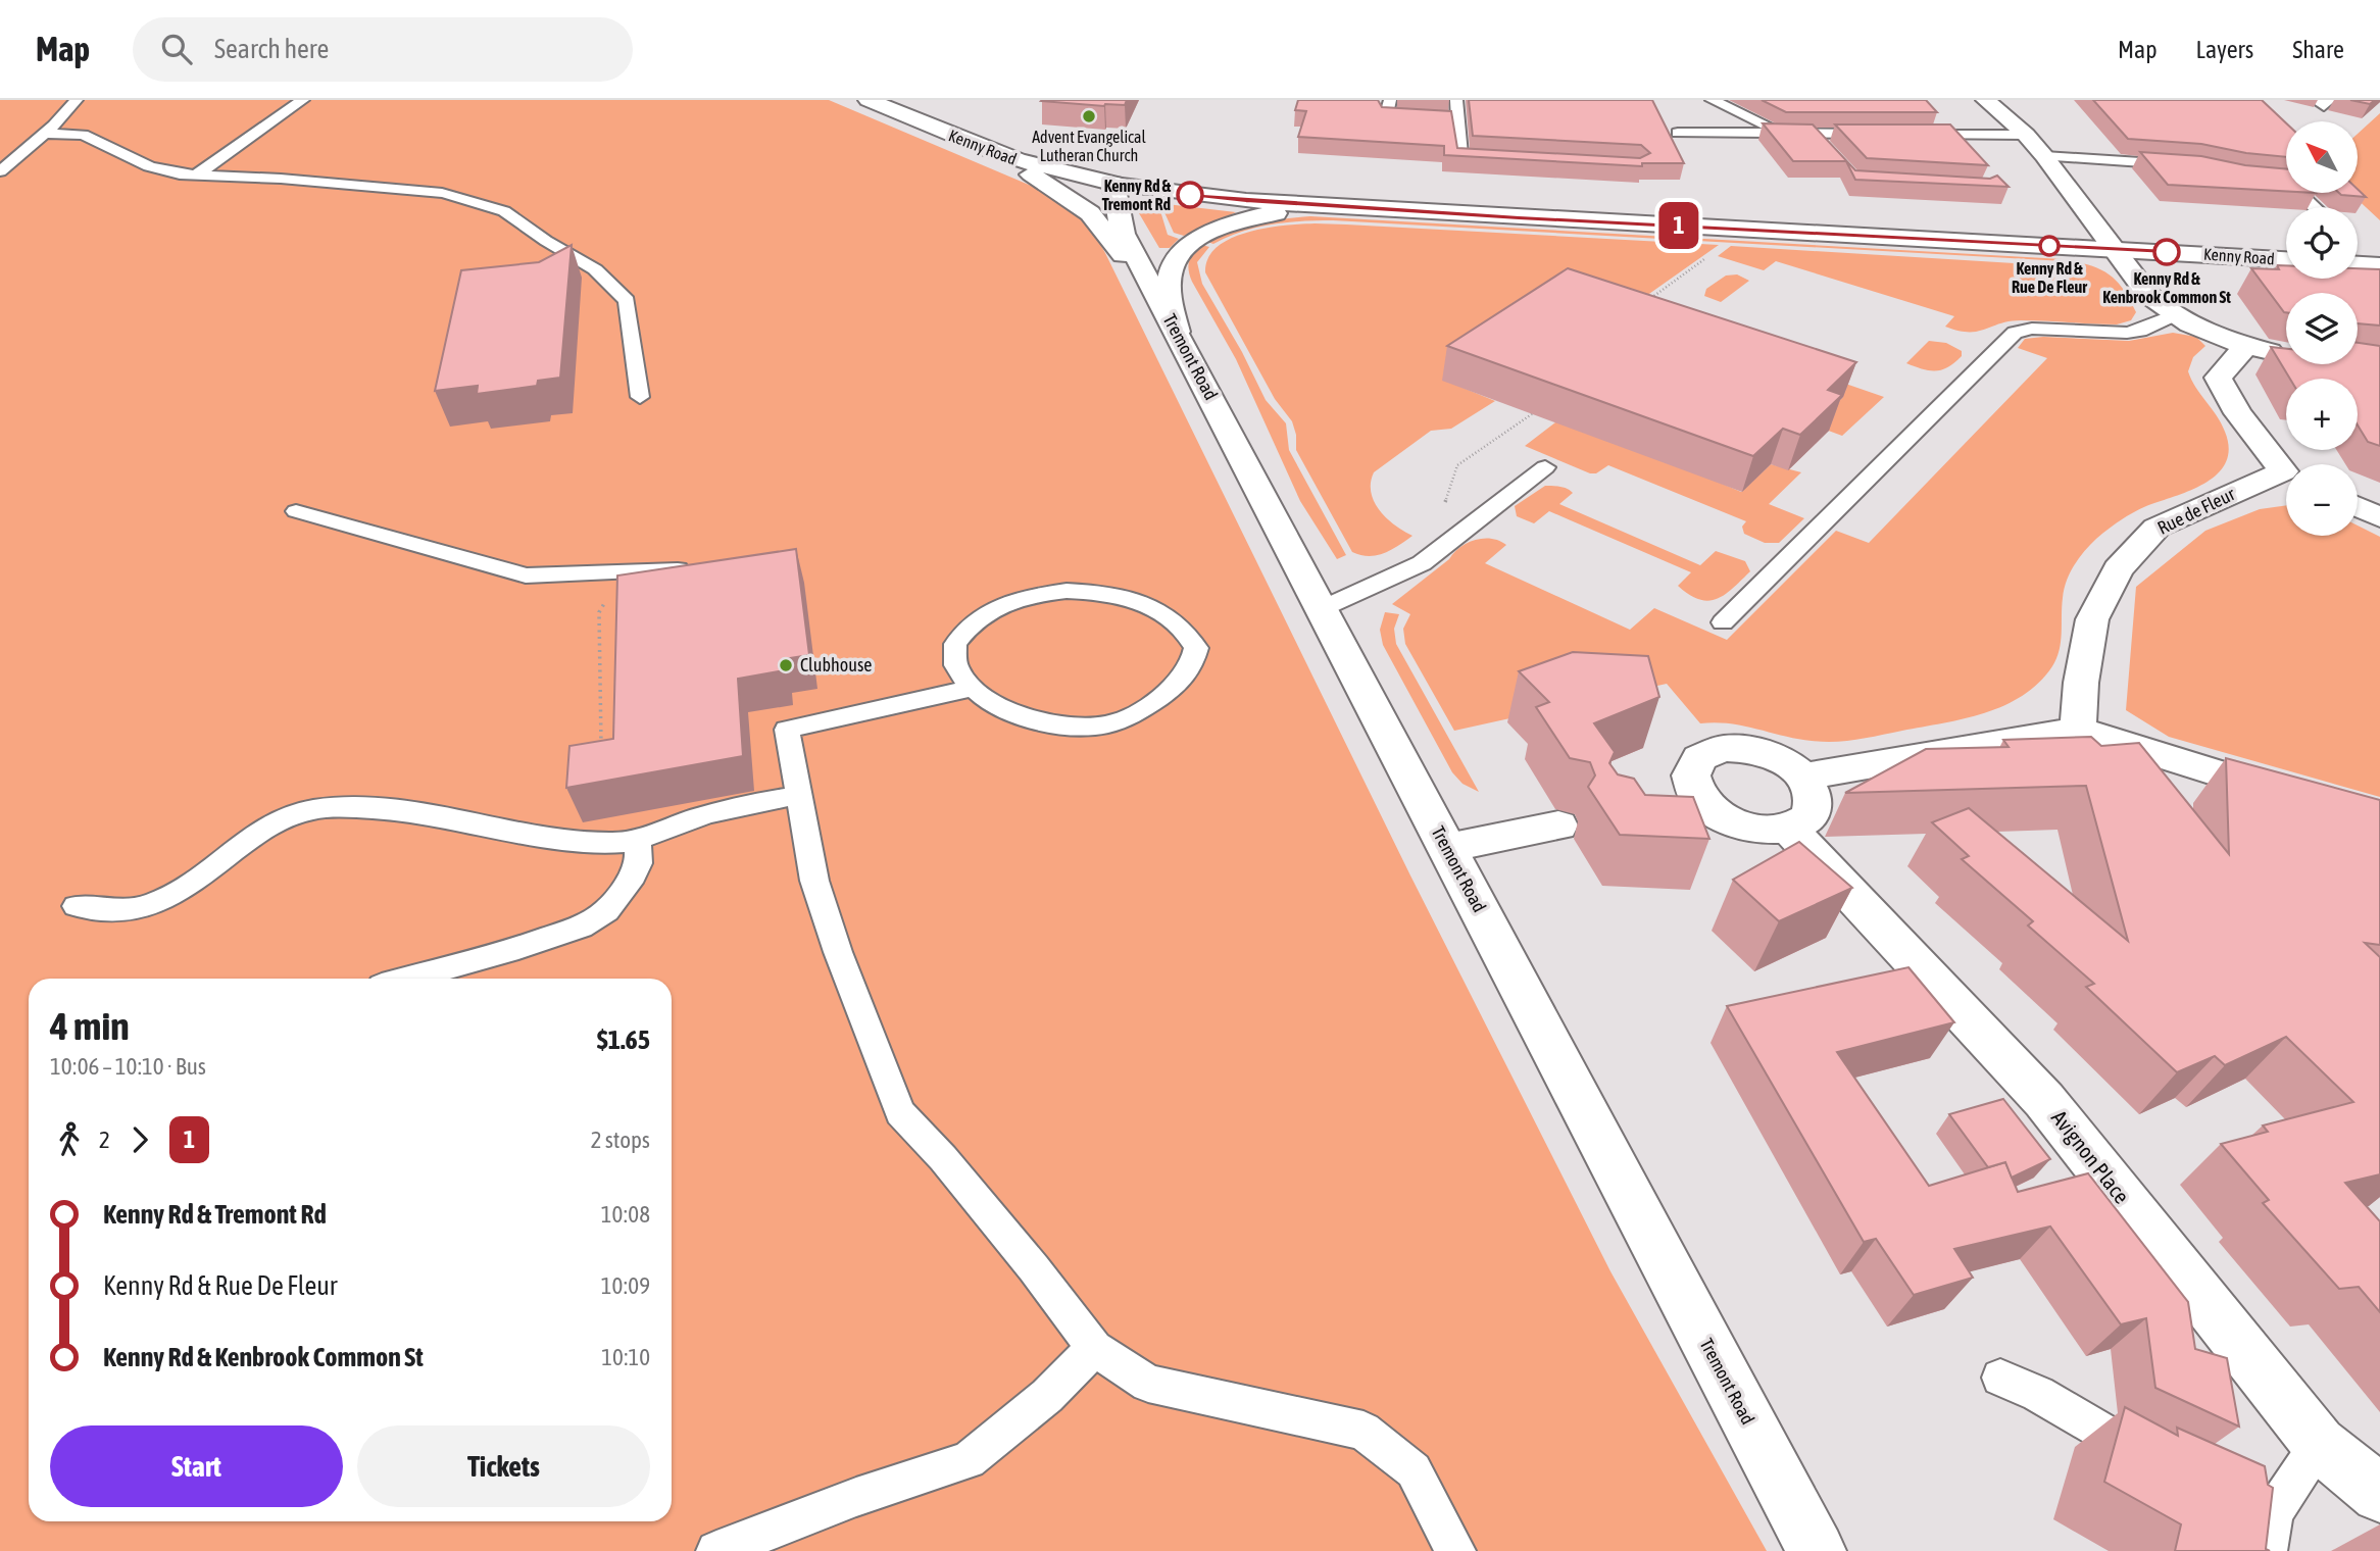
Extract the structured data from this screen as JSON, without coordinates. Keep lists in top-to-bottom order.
{
  "streets": {
    "main road": [
      "Kenny Road",
      "Tremont Road",
      "Rue de Fleur",
      "Avignon Place"
    ]
  },
  "crossings": [
    ["Kenny Road", "Tremont Road"]
  ],
  "places": [
    "Advent Evangelical Lutheran Church",
    "Kenny Rd & Tremont Rd",
    "Kenny Rd & Rue De Fleur",
    "Kenny Rd & Kenbrook Common St",
    "Clubhouse"
  ],
  "lines": ["bus line 1"],
  "north": "top left",
  "page": {
    "header": "Map",
    "search": "Search here",
    "nav": ["Map", "Layers", "Share"],
    "on_map": "1",
    "map_buttons": ["+", "−"],
    "heading": ["4 min", "10:06 – 10:10 · Bus", "$1.65"],
    "legs": ["2", "1", "2 stops"],
    "list": [
      {
        "name": "Kenny Rd & Tremont Rd",
        "value": "10:08"
      },
      {
        "name": "Kenny Rd & Rue De Fleur",
        "value": "10:09"
      },
      {
        "name": "Kenny Rd & Kenbrook Common St",
        "value": "10:10"
      }
    ],
    "buttons": ["Start", "Tickets"]
  }
}
